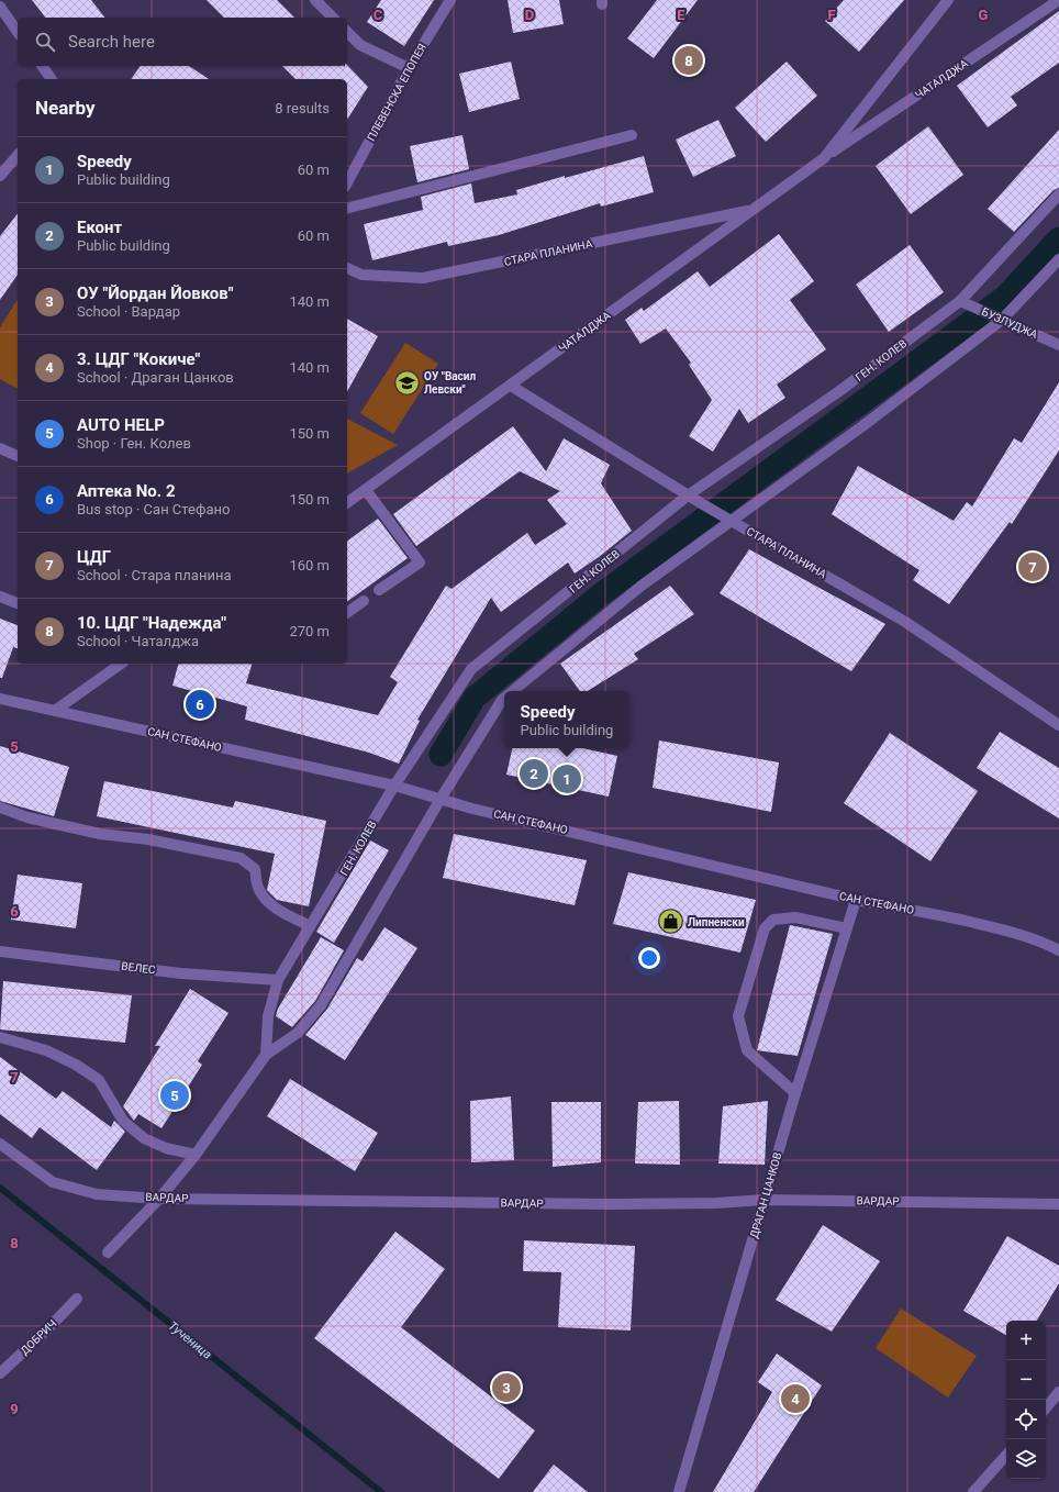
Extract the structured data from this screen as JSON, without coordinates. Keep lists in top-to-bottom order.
{
  "streets": {
    "street": [
      "ЧАТАЛДЖА",
      "ПЛЕВЕНСКА ЕПОПЕЯ",
      "СТАРА ПЛАНИНА",
      "БУЗЛУДЖА",
      "ГЕН. КОЛЕВ",
      "САН СТЕФАНО",
      "ВЕЛЕС",
      "ДРАГАН ЦАНКОВ",
      "ВАРДАР",
      "ДОБРИЧ"
    ]
  },
  "crossings": [
    ["ЧАТАЛДЖА", "СТАРА ПЛАНИНА"],
    ["СТАРА ПЛАНИНА", "ГЕН. КОЛЕВ"],
    ["БУЗЛУДЖА", "ГЕН. КОЛЕВ"],
    ["ГЕН. КОЛЕВ", "САН СТЕФАНО"],
    ["ГЕН. КОЛЕВ", "ВЕЛЕС"],
    ["САН СТЕФАНО", "ДРАГАН ЦАНКОВ"],
    ["ДРАГАН ЦАНКОВ", "ВАРДАР"]
  ],
  "water": ["Тученица"],
  "places": {
    "school or university": ["ОУ \"Васил Левски\""],
    "shop": ["Липненски"]
  },
  "page": {
    "search": "Search here",
    "pins": [
      "8",
      "7",
      "6",
      "2",
      "1",
      "5",
      "3",
      "4"
    ],
    "heading": ["Nearby", "8 results"],
    "list": [
      {
        "mark": "1",
        "name": "Speedy",
        "note": "Public building",
        "value": "60 m"
      },
      {
        "mark": "2",
        "name": "Еконт",
        "note": "Public building",
        "value": "60 m"
      },
      {
        "mark": "3",
        "name": "ОУ \"Йордан Йовков\"",
        "note": "School · Вардар",
        "value": "140 m"
      },
      {
        "mark": "4",
        "name": "3. ЦДГ \"Кокиче\"",
        "note": "School · Драган Цанков",
        "value": "140 m"
      },
      {
        "mark": "5",
        "name": "AUTO HELP",
        "note": "Shop · Ген. Колев",
        "value": "150 m"
      },
      {
        "mark": "6",
        "name": "Аптека No. 2",
        "note": "Bus stop · Сан Стефано",
        "value": "150 m"
      },
      {
        "mark": "7",
        "name": "ЦДГ",
        "note": "School · Стара планина",
        "value": "160 m"
      },
      {
        "mark": "8",
        "name": "10. ЦДГ \"Надежда\"",
        "note": "School · Чаталджа",
        "value": "270 m"
      }
    ],
    "popup": ["Speedy", "Public building"],
    "map_buttons": ["+", "−"]
  },
  "grid": {
    "columns": [
      "C",
      "D",
      "E",
      "F",
      "G"
    ],
    "rows": [
      "5",
      "6",
      "7",
      "8",
      "9"
    ]
  }
}
